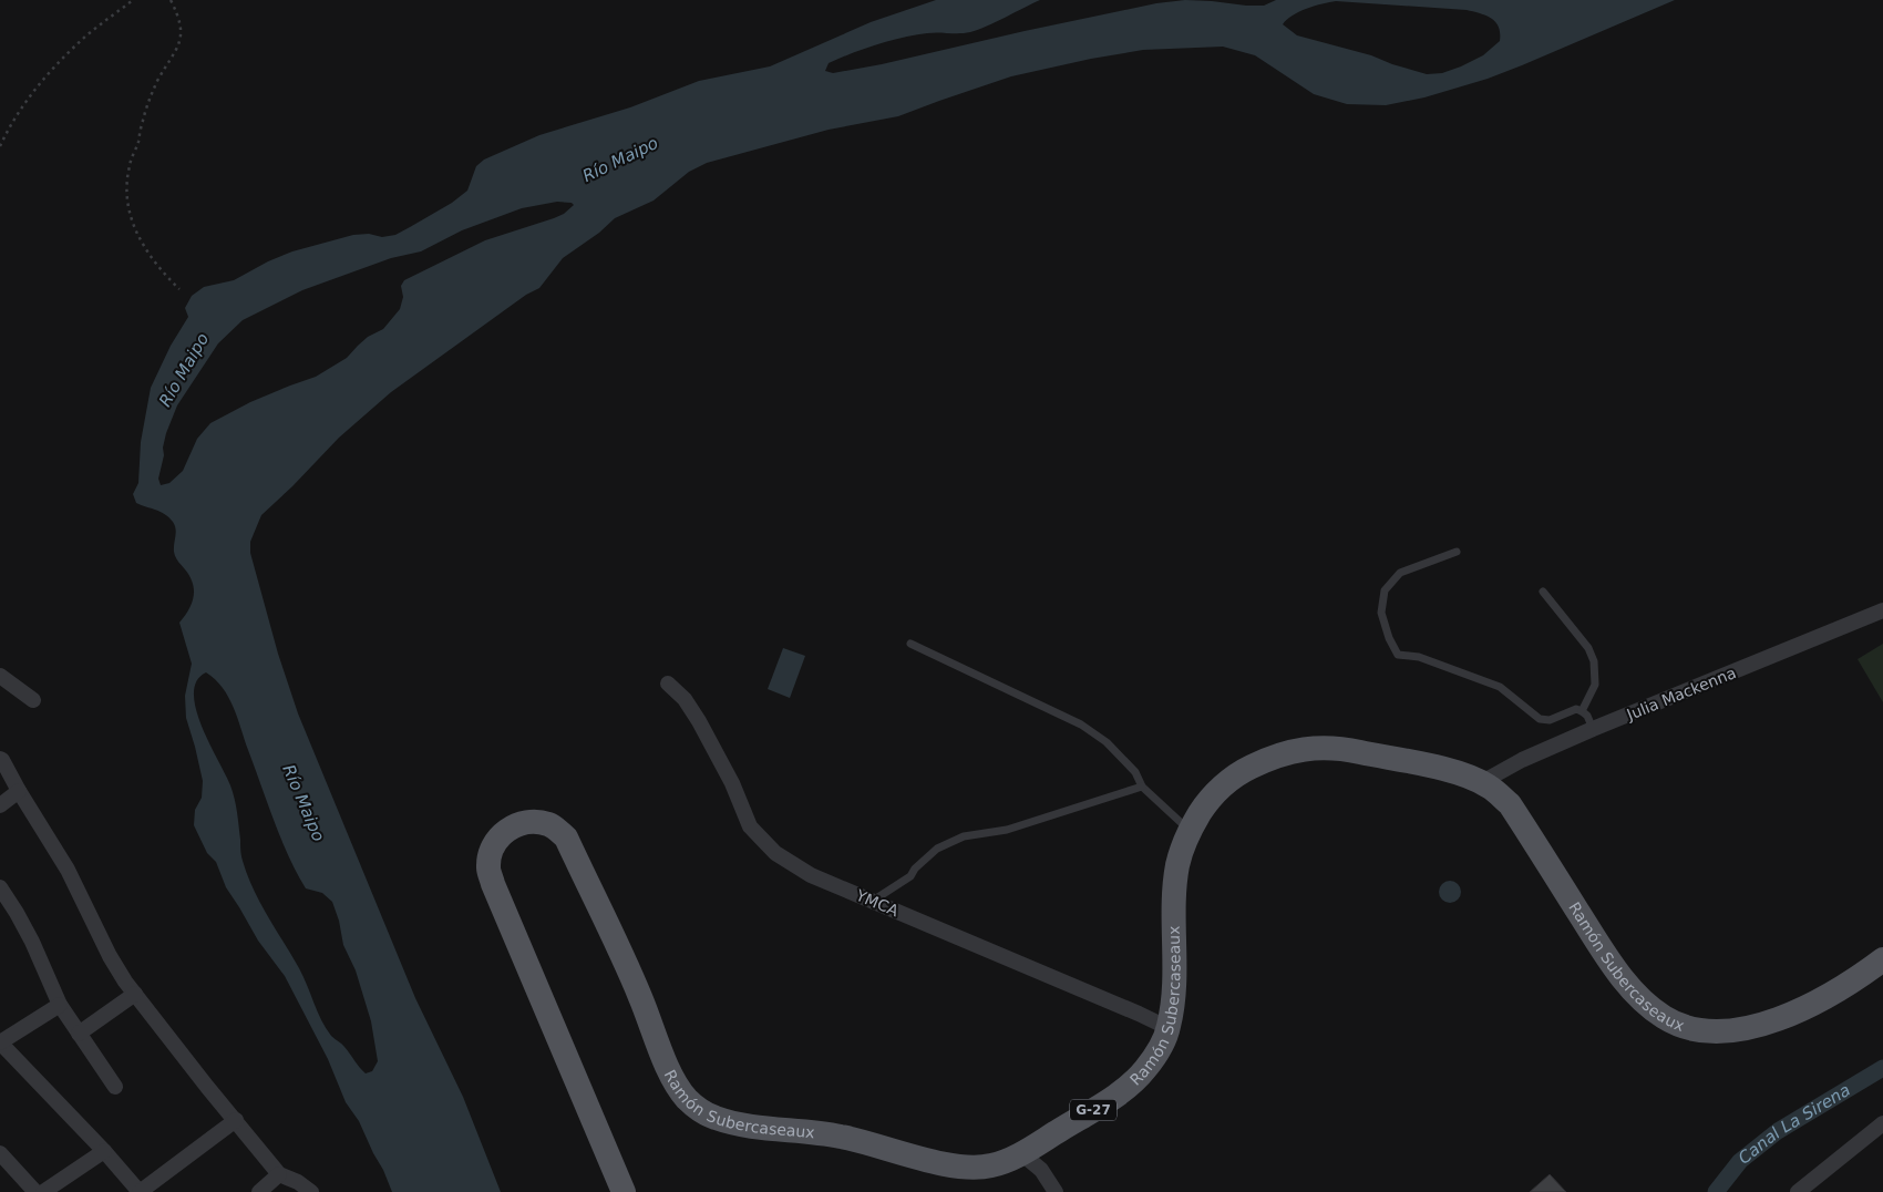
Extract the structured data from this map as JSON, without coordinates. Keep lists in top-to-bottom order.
{
  "streets": {
    "main road": ["Ramón Subercaseaux", "G-27"],
    "street": ["Julia Mackenna", "YMCA"]
  },
  "crossings": [
    ["Julia Mackenna", "Ramón Subercaseaux"],
    ["YMCA", "Ramón Subercaseaux"]
  ],
  "water": ["Río Maipo", "Canal La Sirena"]
}
